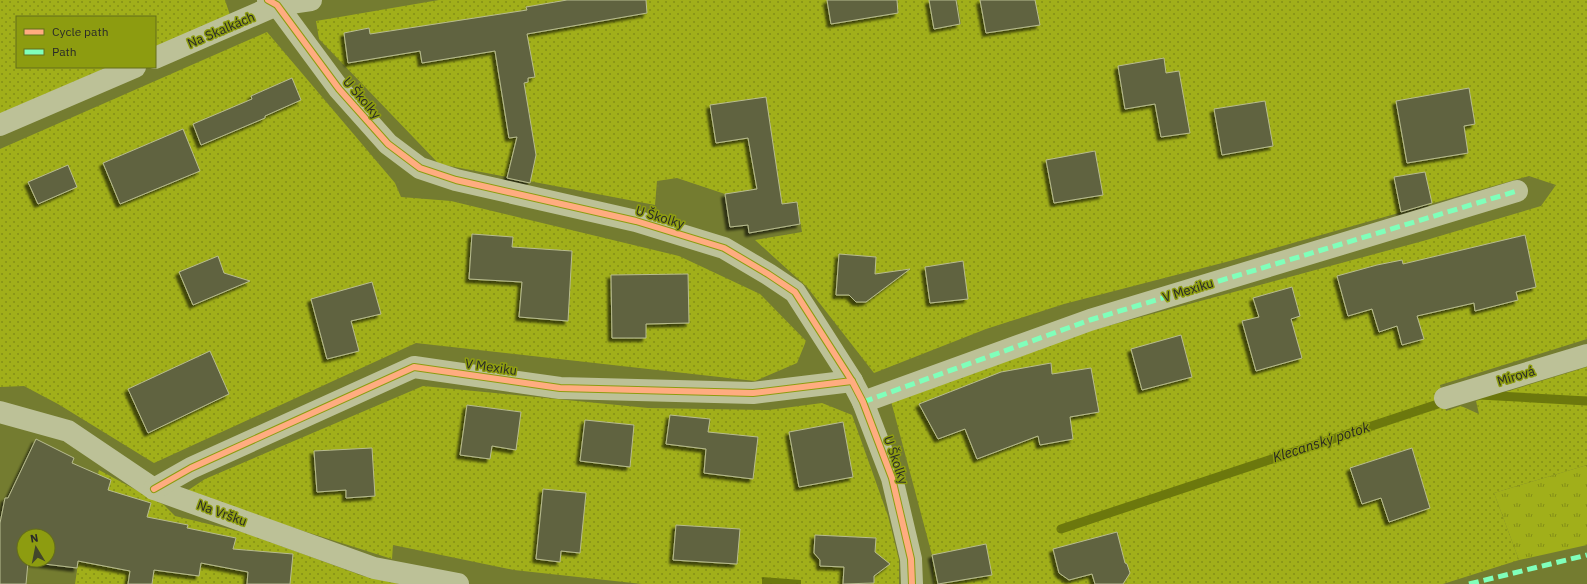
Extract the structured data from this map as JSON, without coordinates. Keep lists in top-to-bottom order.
{
  "streets": {
    "street": [
      "Na Skalkách",
      "U Školky",
      "V Mexiku",
      "Mírová",
      "Na Vršku"
    ]
  },
  "crossings": [
    ["Na Skalkách", "U Školky"],
    ["U Školky", "V Mexiku"],
    ["V Mexiku", "Na Vršku"]
  ],
  "water": ["Klecanský potok"],
  "legend": ["Cycle path", "Path"],
  "north": "top"
}
